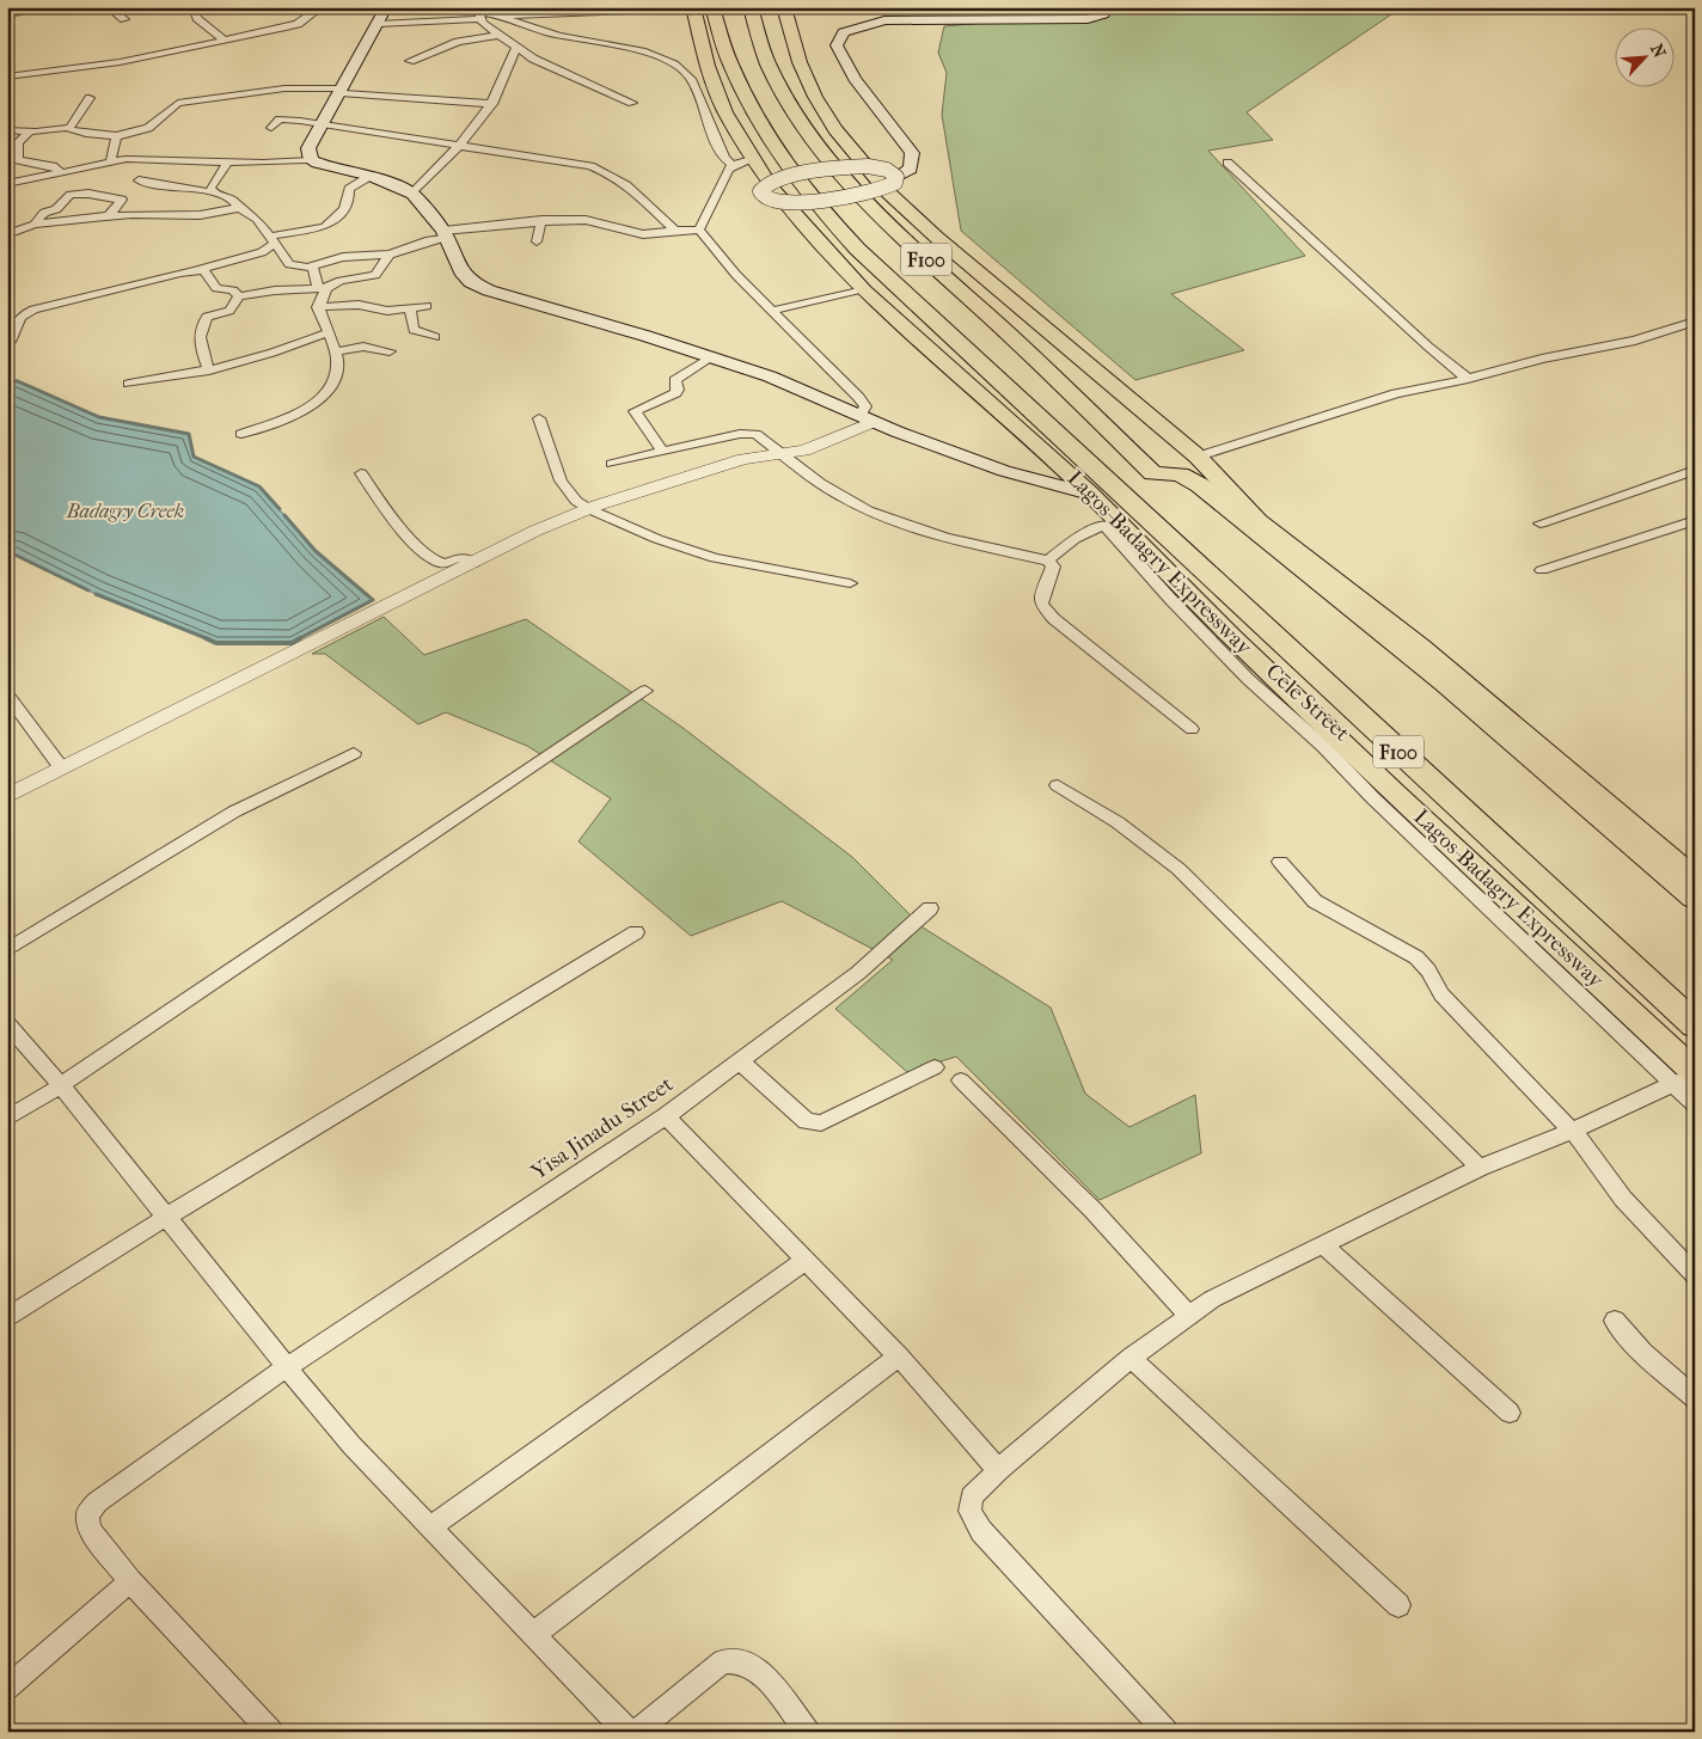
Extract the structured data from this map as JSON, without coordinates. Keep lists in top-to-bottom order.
{
  "streets": {
    "highway": ["F100", "Lagos-Badagry Expressway"],
    "street": ["Yisa Jinadu Street"]
  },
  "water": ["Badagry Creek"],
  "north": "top right"
}
